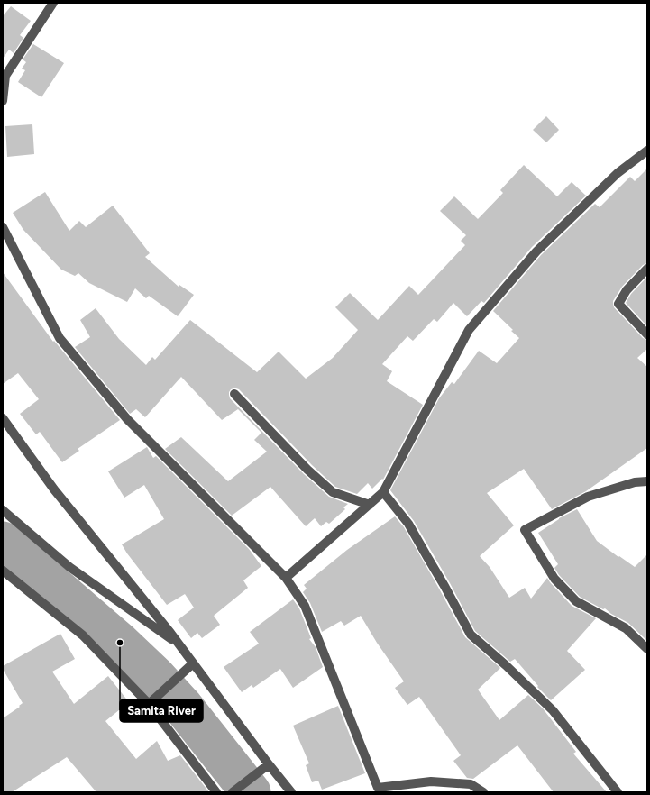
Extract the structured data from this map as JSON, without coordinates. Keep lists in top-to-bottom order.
{
  "places": ["Samita River"]
}
